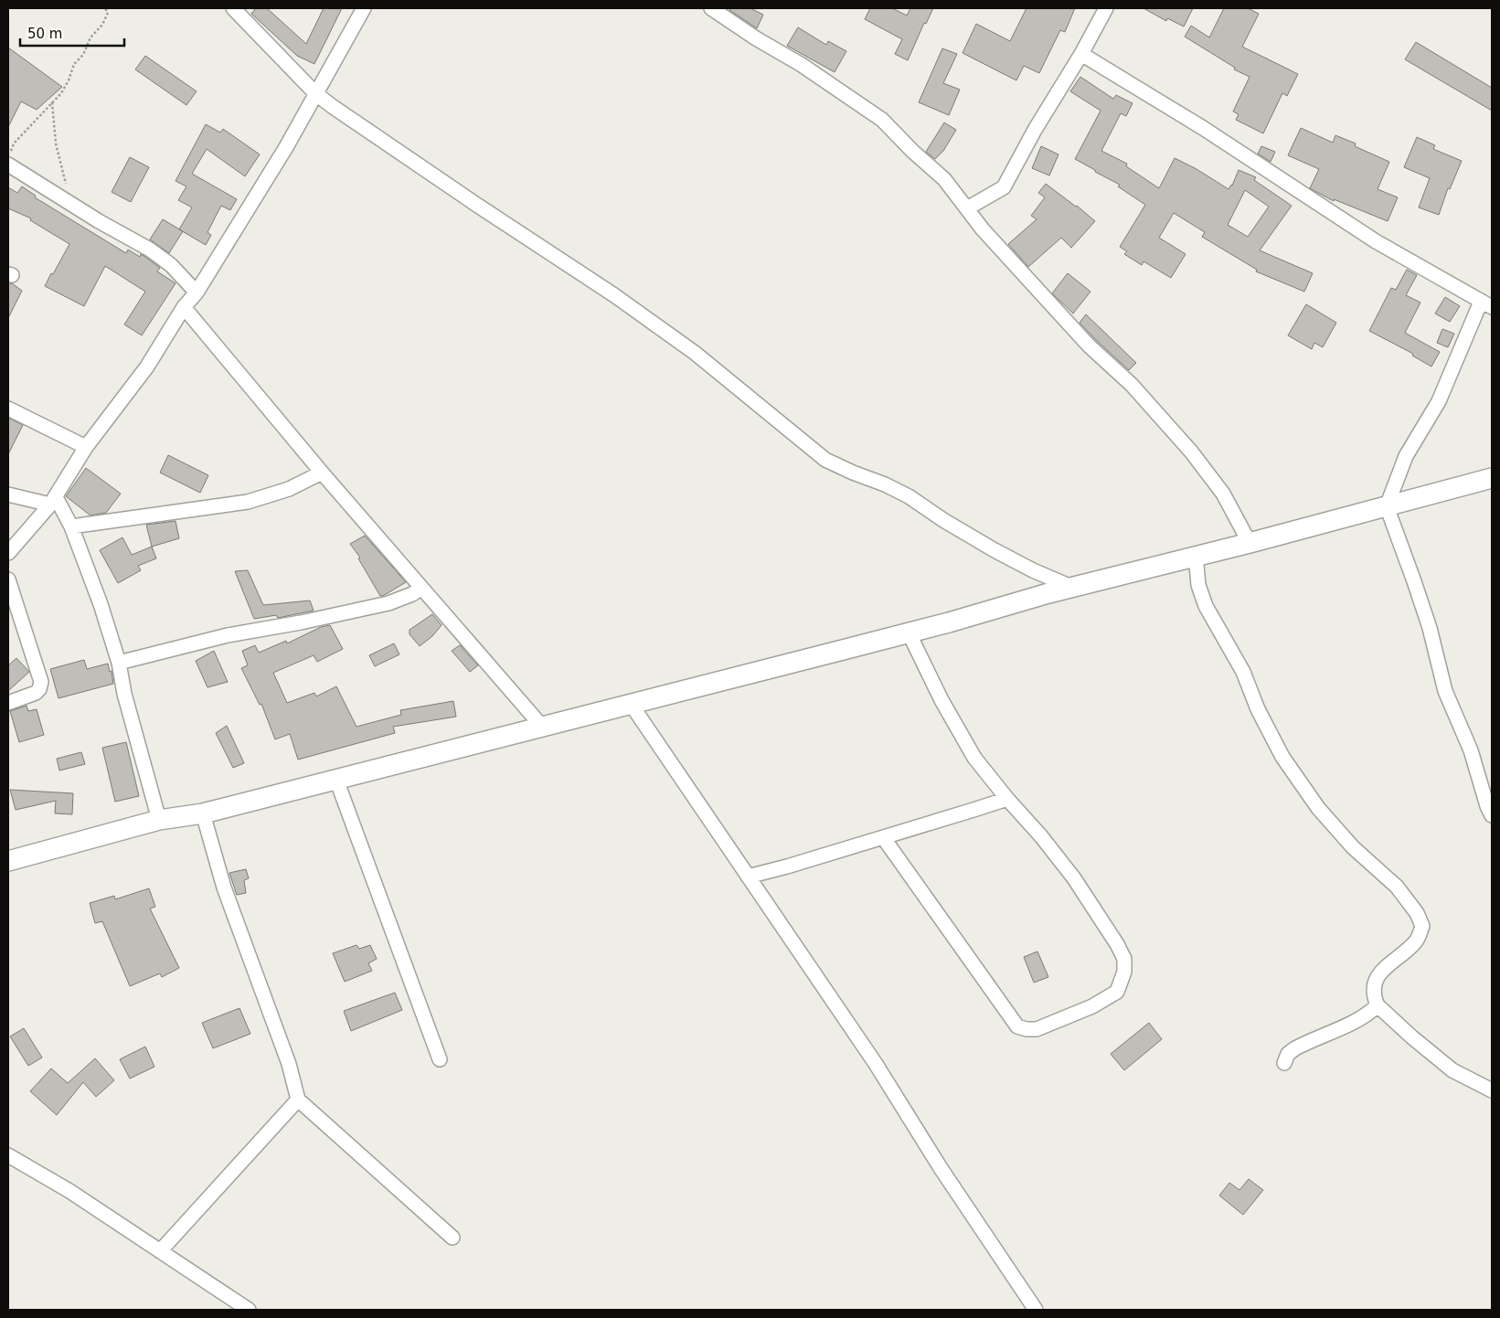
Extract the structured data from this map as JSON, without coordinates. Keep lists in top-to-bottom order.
{
  "scale_bar": "50 m"
}
